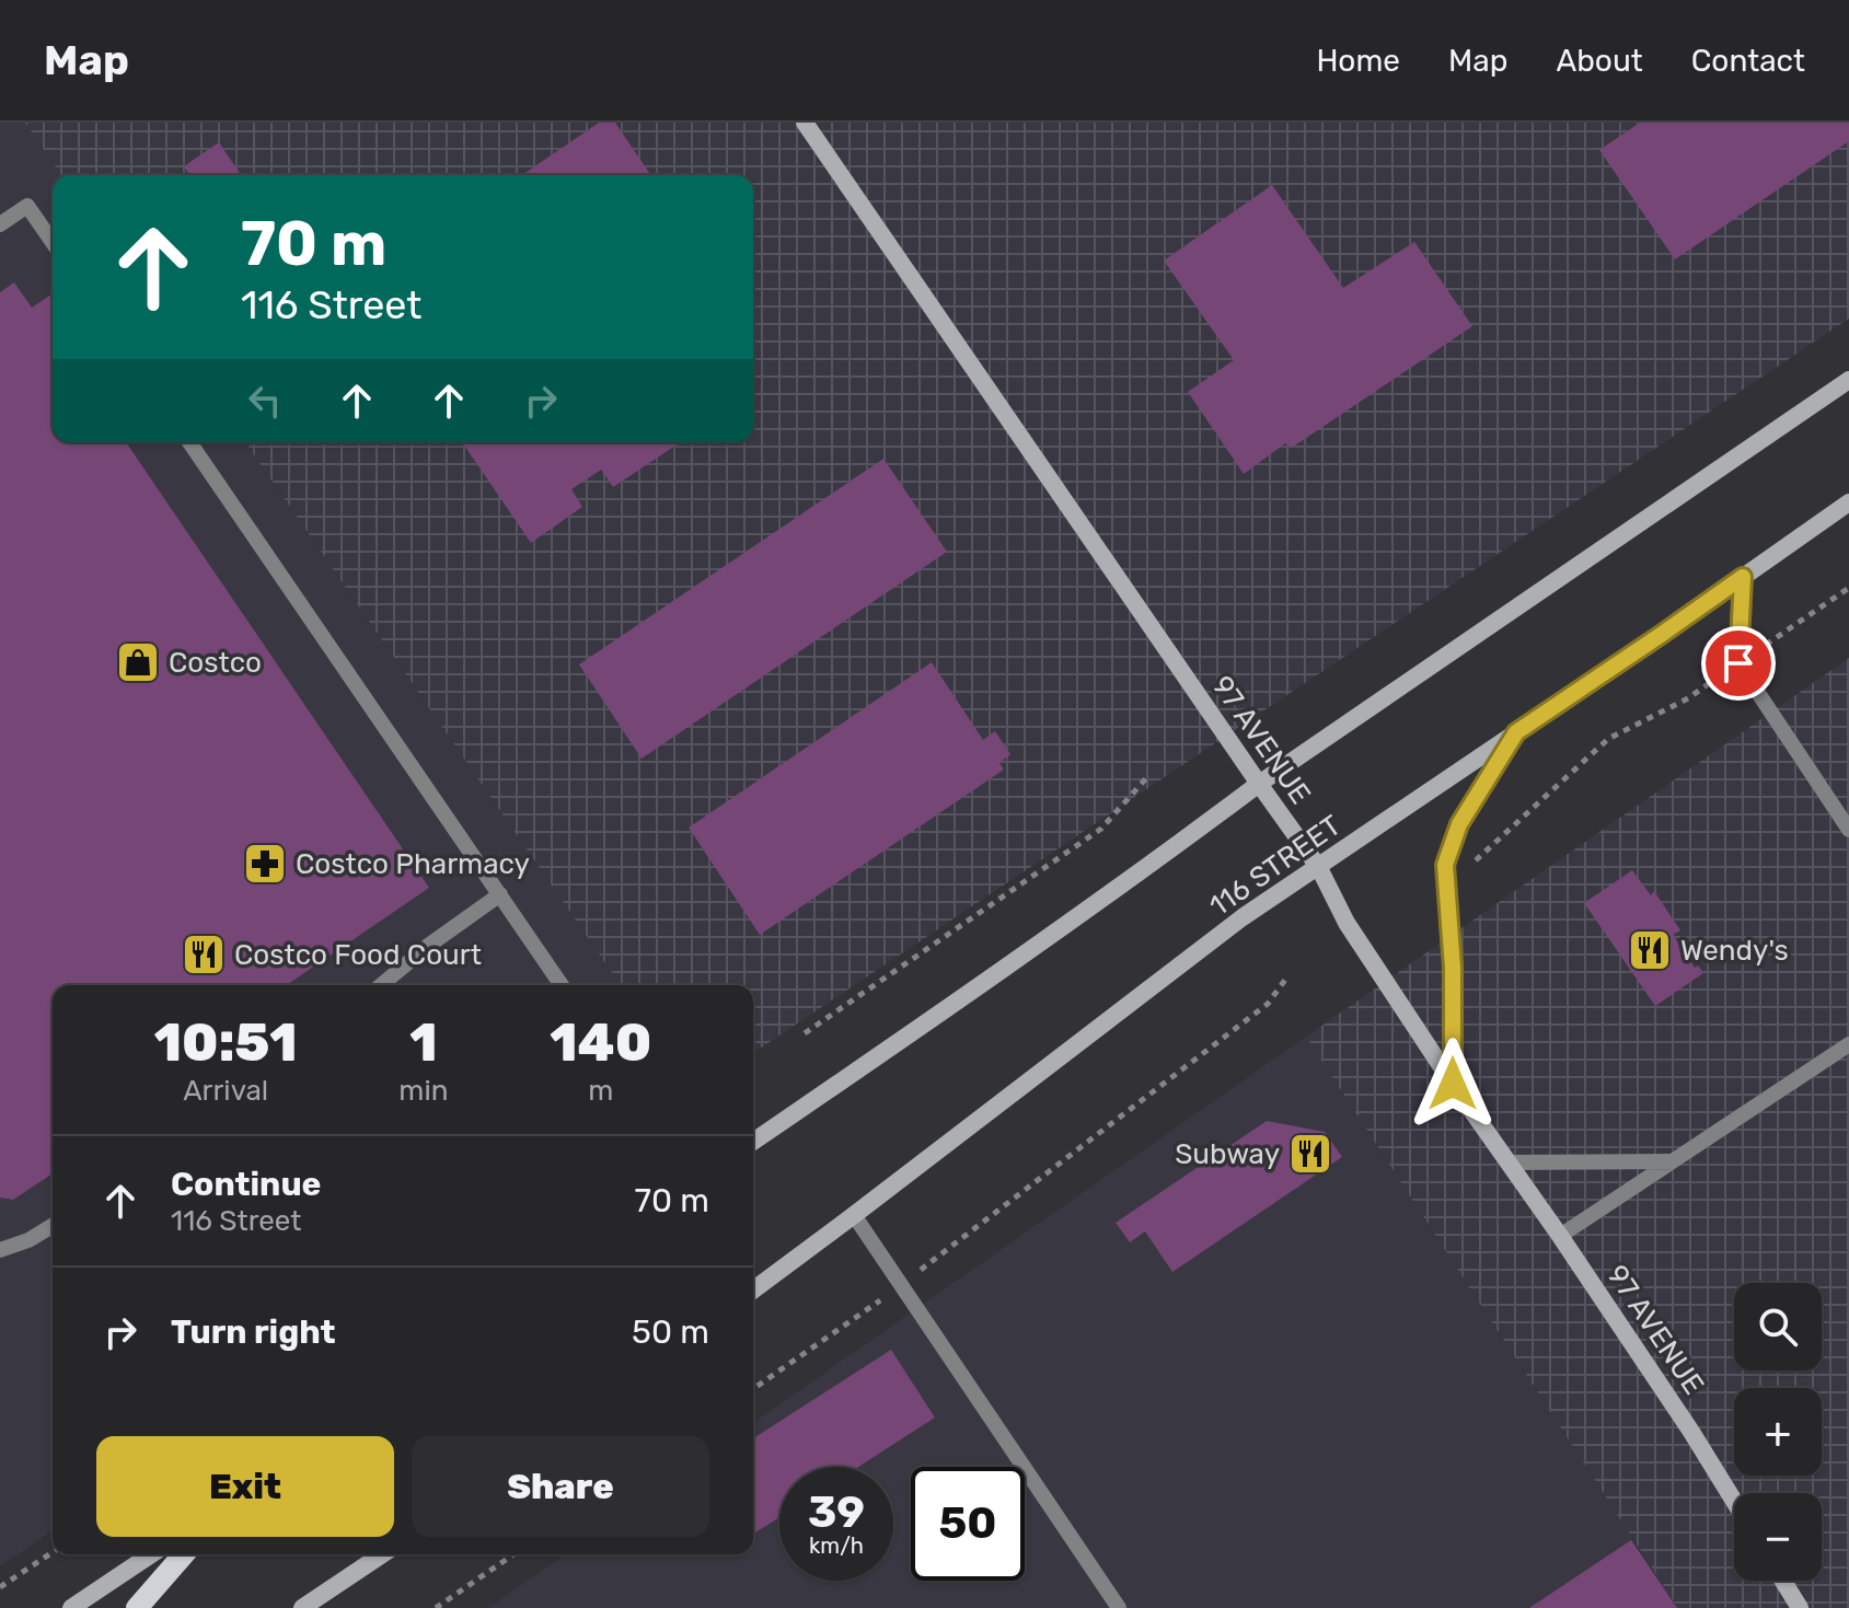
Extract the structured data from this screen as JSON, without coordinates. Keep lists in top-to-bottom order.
{
  "streets": {
    "main road": ["97 AVENUE", "116 STREET"]
  },
  "crossings": [
    ["97 AVENUE", "116 STREET"]
  ],
  "places": {
    "shop": ["Costco"],
    "pharmacy": ["Costco Pharmacy"],
    "restaurant": ["Wendy's", "Costco Food Court", "Subway"]
  },
  "page": {
    "header": "Map",
    "nav": [
      "Home",
      "Map",
      "About",
      "Contact"
    ],
    "turn": ["70 m", "116 Street"],
    "eta": [
      "10:51",
      "Arrival",
      "1",
      "min",
      "140",
      "m"
    ],
    "list": [
      {
        "name": "Continue",
        "note": "116 Street",
        "value": "70 m"
      },
      {
        "name": "Turn right",
        "value": "50 m"
      }
    ],
    "map_buttons": ["+", "−"],
    "buttons": ["Exit", "Share"],
    "speed": "39 km/h",
    "limit": "50"
  }
}
